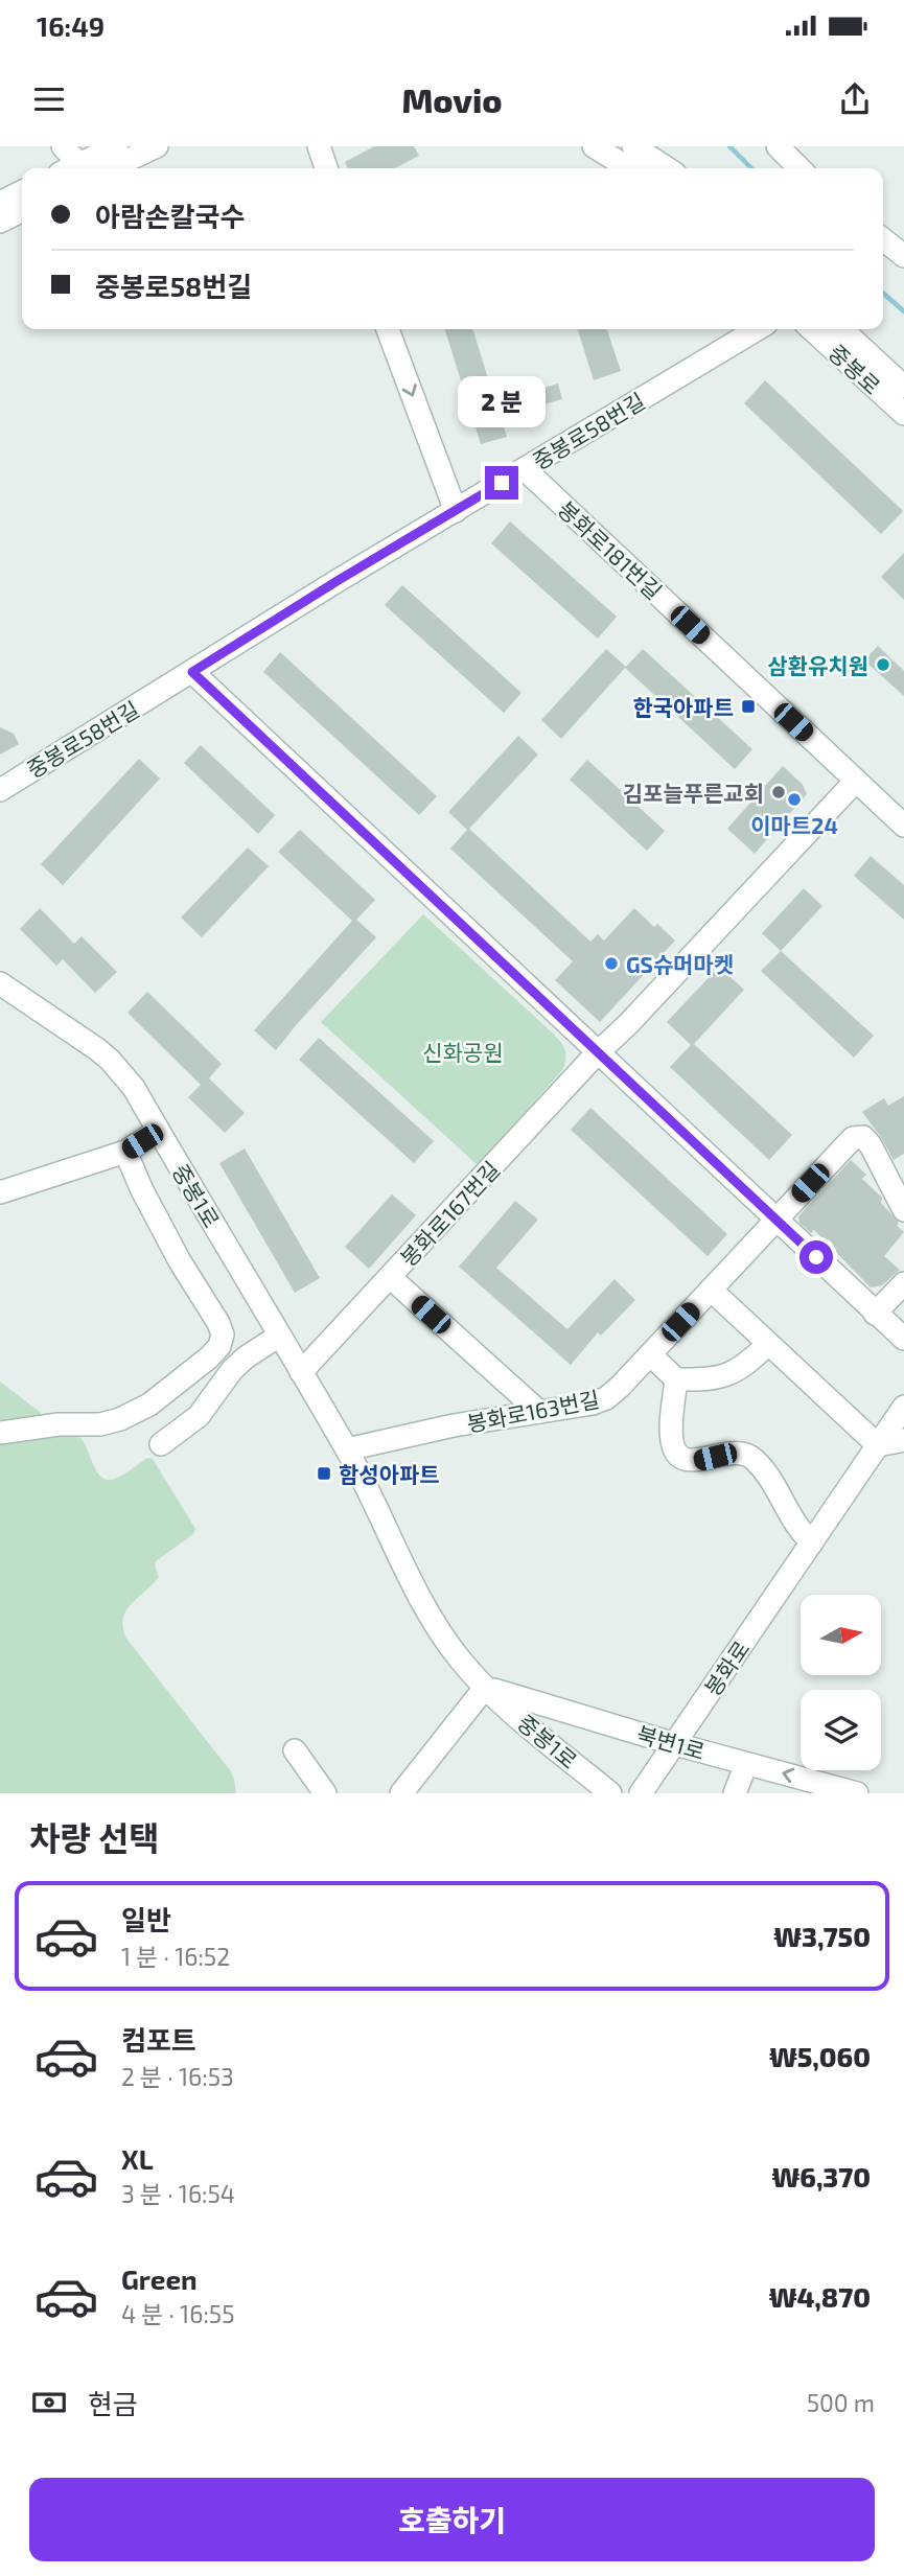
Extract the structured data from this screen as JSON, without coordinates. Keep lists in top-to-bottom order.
{
  "streets": {
    "street": [
      "중봉로",
      "중봉로58번길",
      "봉화로181번길",
      "중봉1로",
      "봉화로167번길",
      "봉화로163번길",
      "봉화로",
      "북변1로"
    ]
  },
  "crossings": [
    ["중봉로58번길", "봉화로181번길"],
    ["중봉1로", "봉화로167번길"],
    ["중봉1로", "봉화로163번길"],
    ["중봉1로", "북변1로"],
    ["봉화로", "북변1로"]
  ],
  "parks": ["신화공원"],
  "places": {
    "other": [
      "삼환유치원",
      "김포늘푸른교회",
      "이마트24",
      "GS슈머마켓"
    ],
    "transit": ["한국아파트", "함성아파트"]
  },
  "north": "right",
  "page": {
    "status": "16:49",
    "header": "Movio",
    "banner": ["아람손칼국수", "중봉로58번길"],
    "bubble": "2 분",
    "heading": "차량 선택",
    "list": [
      {
        "name": "일반",
        "note": "1 분 · 16:52",
        "value": "₩3,750"
      },
      {
        "name": "컴포트",
        "note": "2 분 · 16:53",
        "value": "₩5,060"
      },
      {
        "name": "XL",
        "note": "3 분 · 16:54",
        "value": "₩6,370"
      },
      {
        "name": "Green",
        "note": "4 분 · 16:55",
        "value": "₩4,870"
      }
    ],
    "pay": ["현금", "500 m"],
    "buttons": "호출하기"
  }
}
